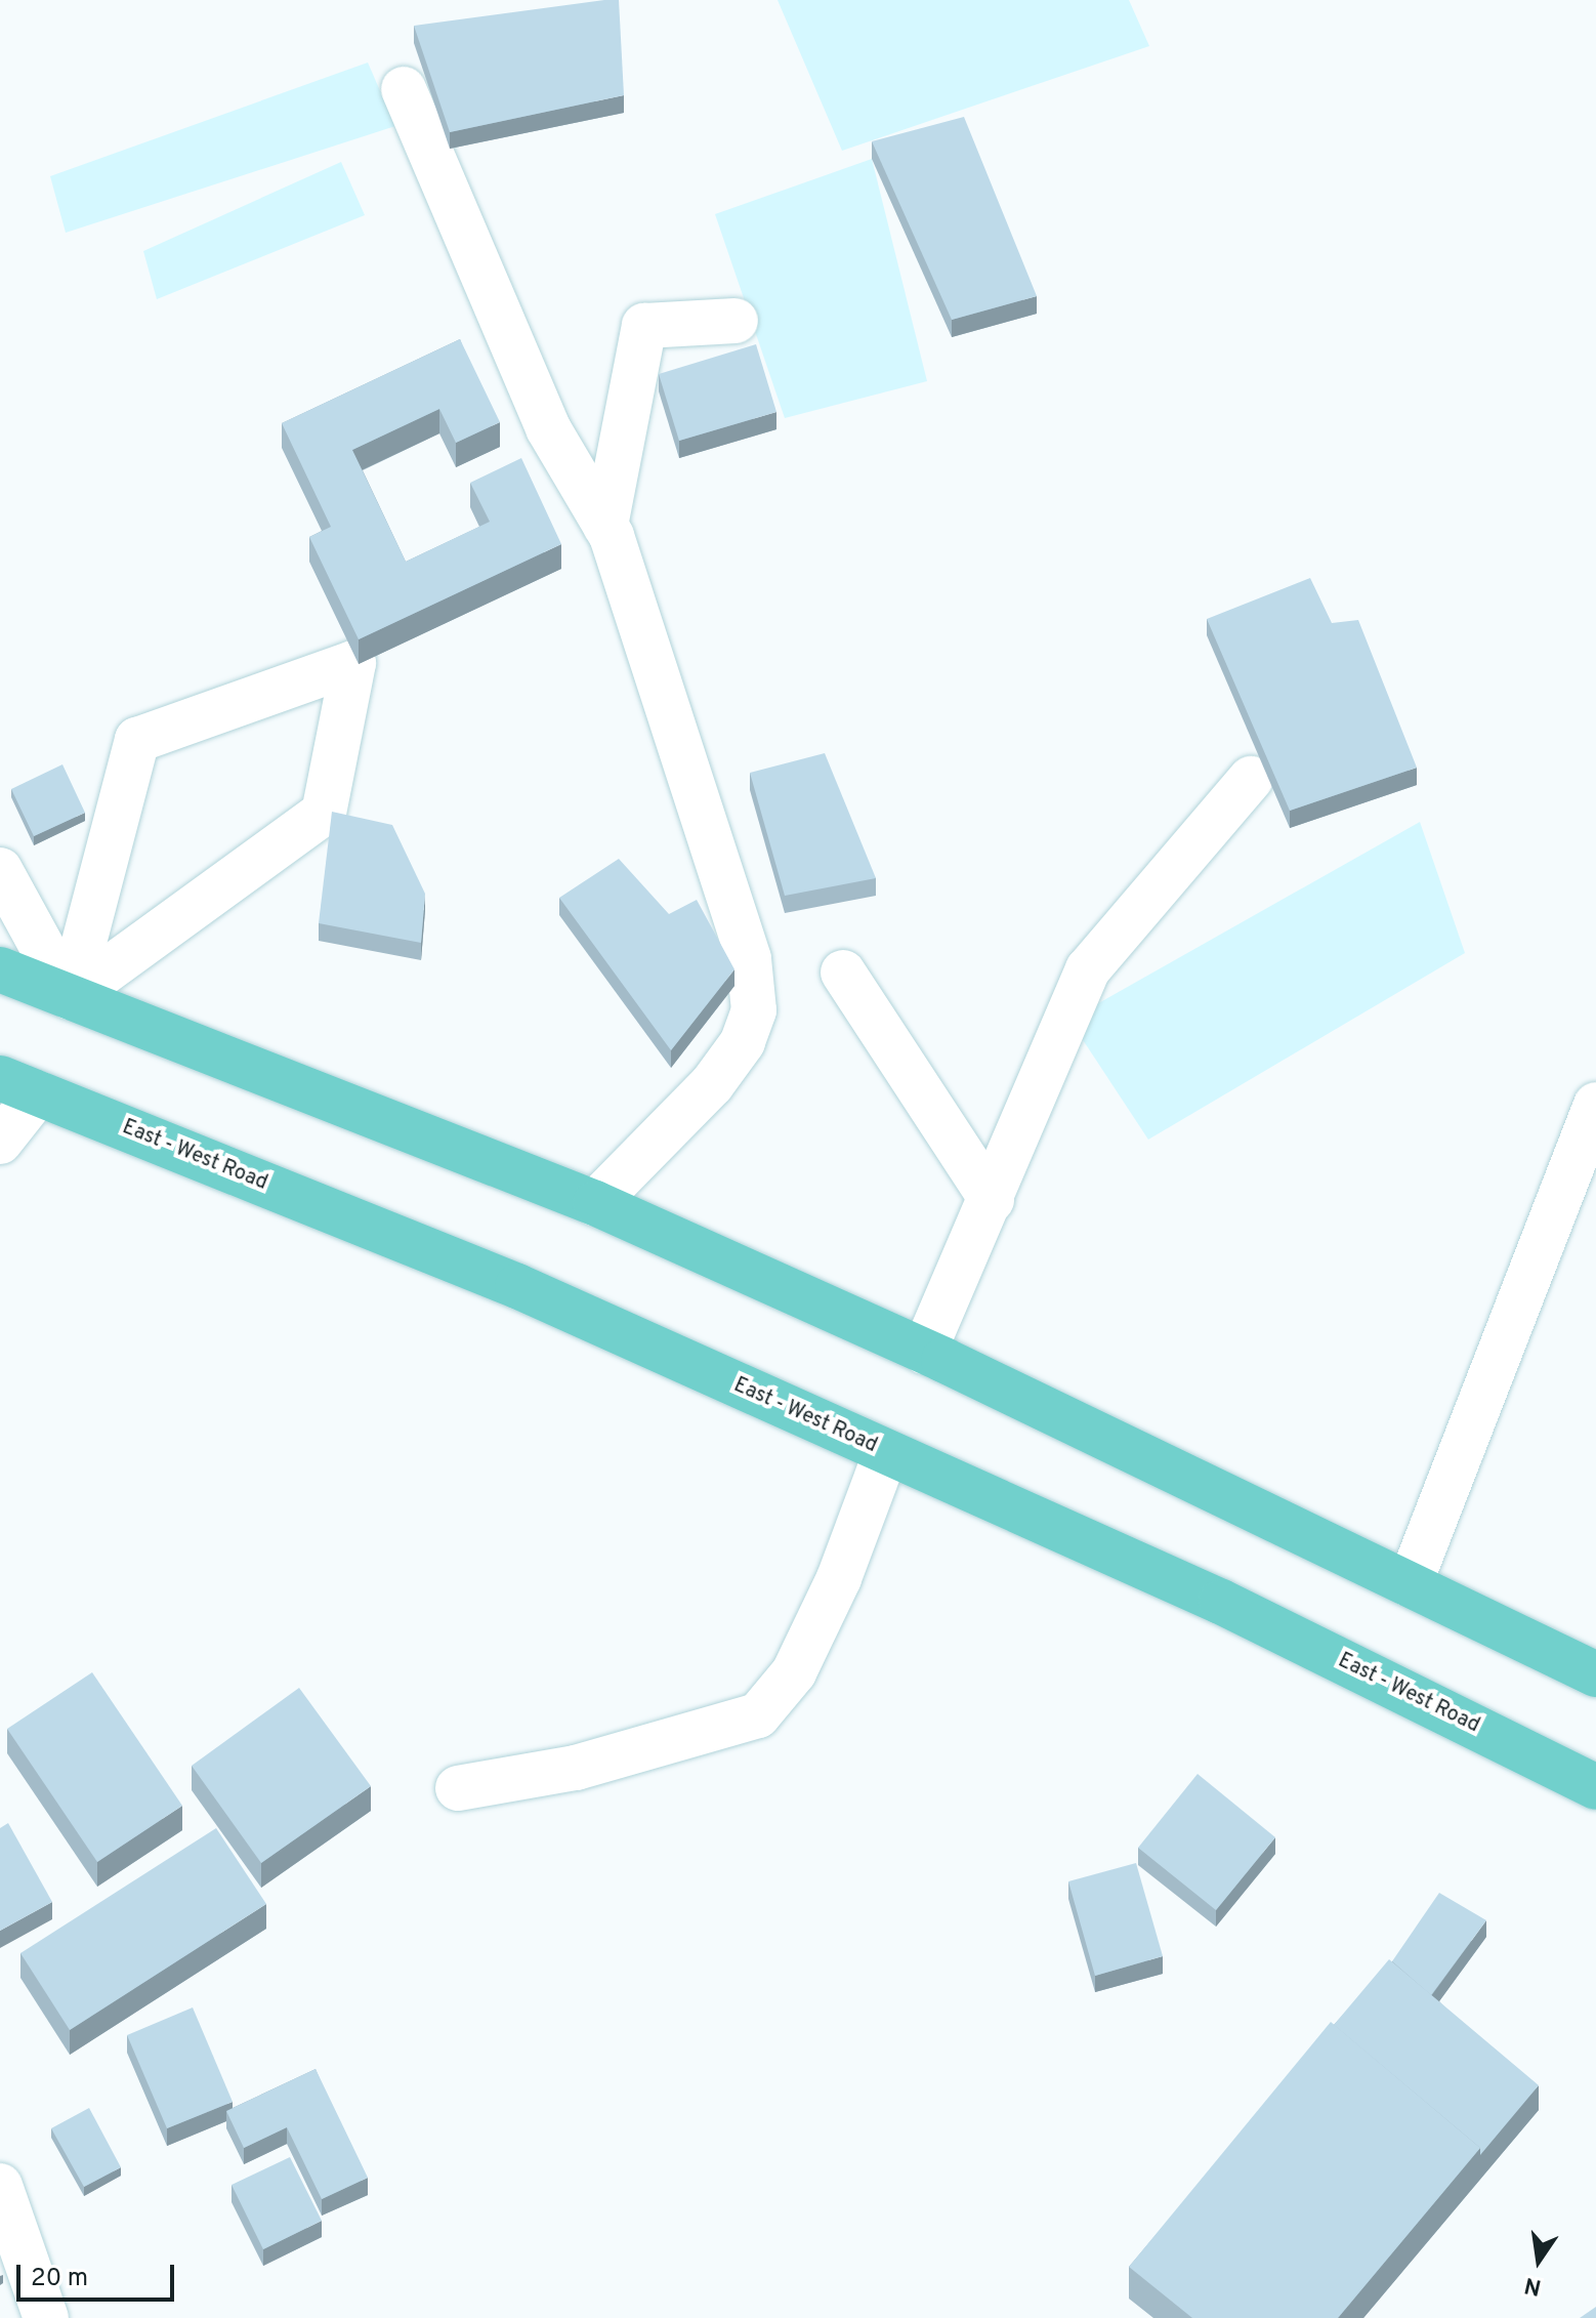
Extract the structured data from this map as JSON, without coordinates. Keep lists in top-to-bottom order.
{
  "streets": {
    "main road": ["East - West Road"]
  },
  "scale_bar": "20 m",
  "north": "bottom"
}
